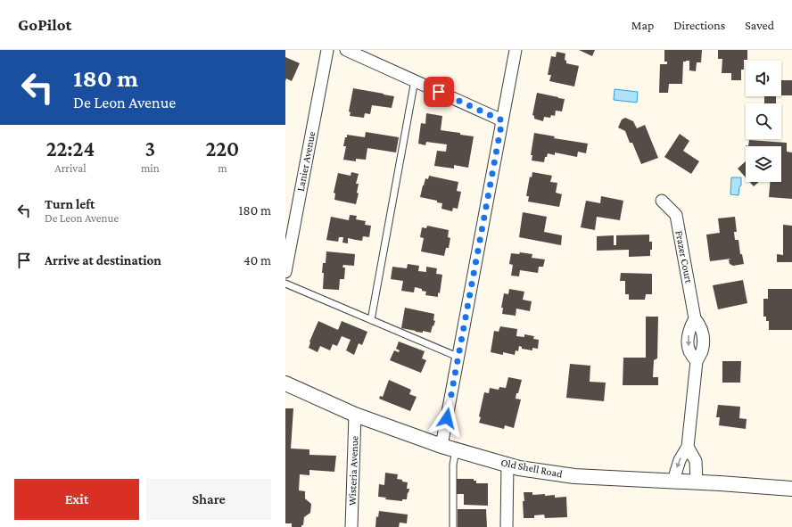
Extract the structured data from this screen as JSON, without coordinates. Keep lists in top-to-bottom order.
{
  "streets": {
    "street": [
      "Lanier Avenue",
      "Frazer Court",
      "Old Shell Road",
      "Wisteria Avenue"
    ]
  },
  "crossings": [
    ["Frazer Court", "Old Shell Road"],
    ["Old Shell Road", "Wisteria Avenue"]
  ],
  "page": {
    "header": "GoPilot",
    "nav": ["Map", "Directions", "Saved"],
    "turn": ["180 m", "De Leon Avenue"],
    "eta": [
      "22:24",
      "Arrival",
      "3",
      "min",
      "220",
      "m"
    ],
    "list": [
      {
        "name": "Turn left",
        "note": "De Leon Avenue",
        "value": "180 m"
      },
      {
        "name": "Arrive at destination",
        "value": "40 m"
      }
    ],
    "buttons": ["Exit", "Share"]
  }
}
